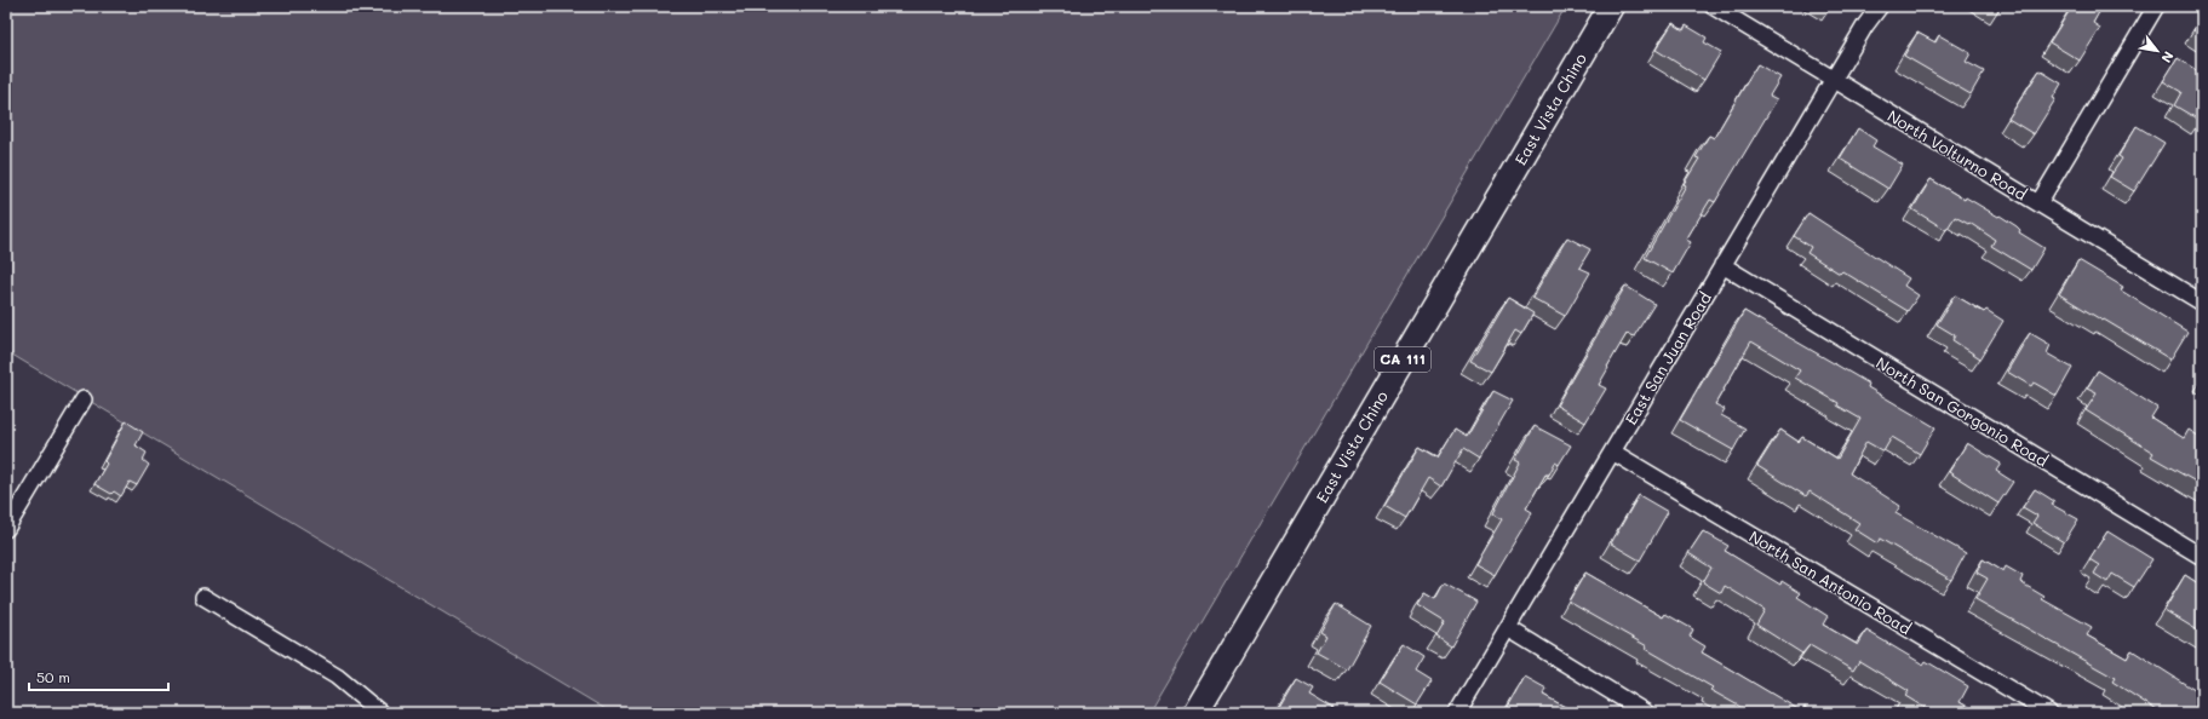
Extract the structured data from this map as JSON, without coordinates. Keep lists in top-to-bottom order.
{
  "streets": {
    "main road": ["East Vista Chino", "CA 111"],
    "street": [
      "North Volturno Road",
      "East San Juan Road",
      "North San Gorgonio Road",
      "North San Antonio Road"
    ]
  },
  "crossings": [
    ["North Volturno Road", "East San Juan Road"],
    ["East San Juan Road", "North San Gorgonio Road"],
    ["East San Juan Road", "North San Antonio Road"]
  ],
  "scale_bar": "50 m",
  "north": "bottom right"
}
